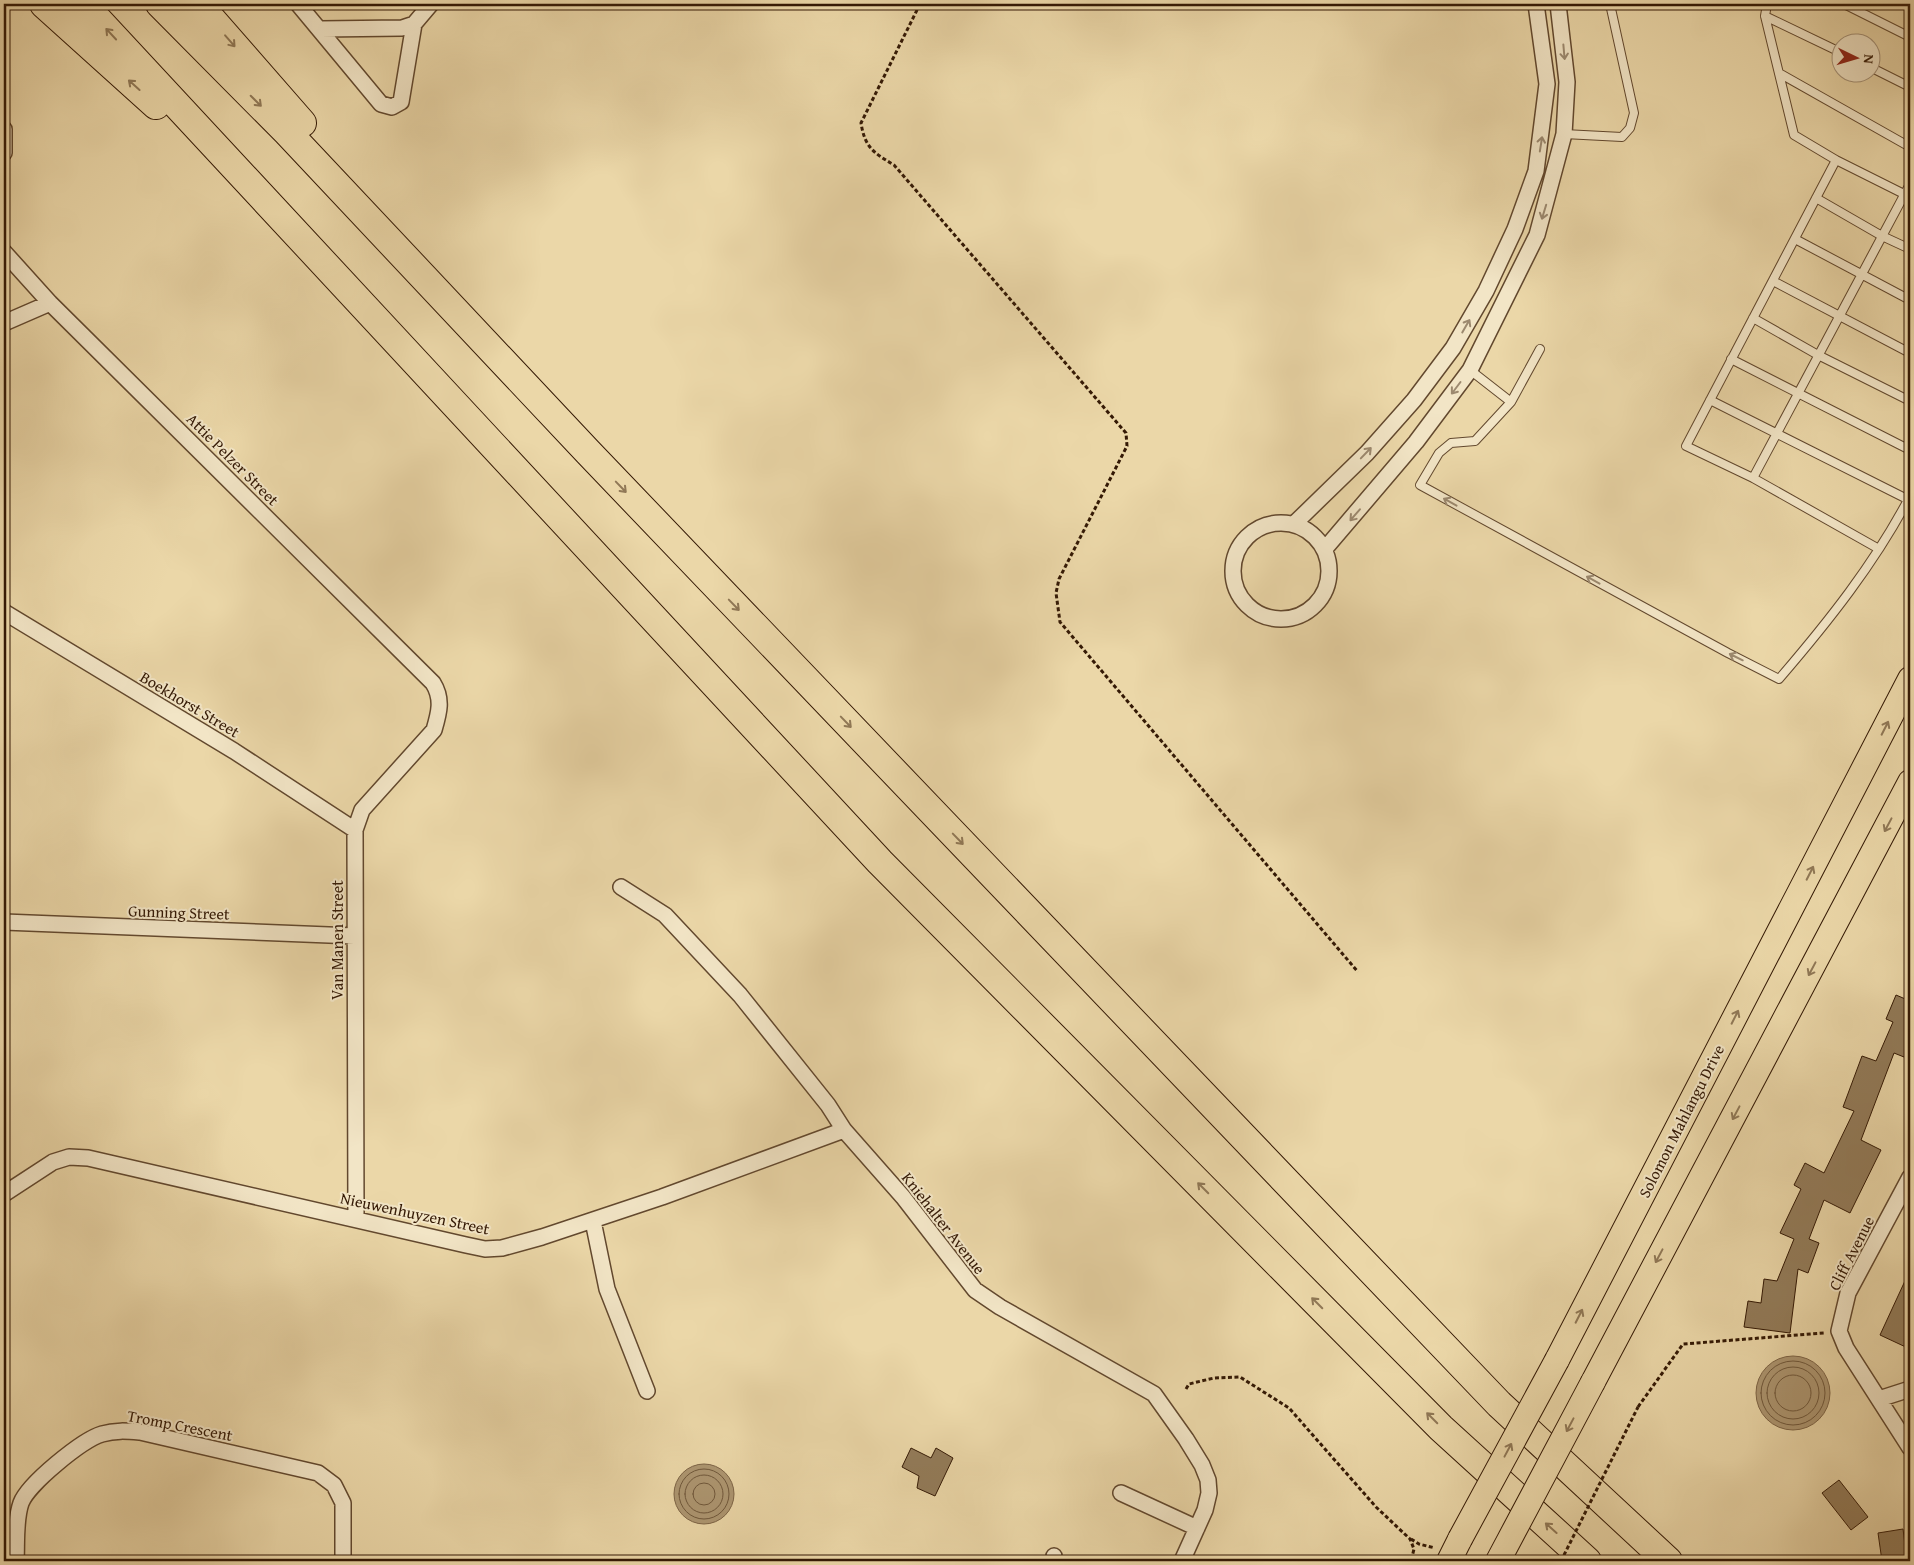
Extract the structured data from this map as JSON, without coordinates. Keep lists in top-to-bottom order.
{
  "streets": {
    "main road": ["Solomon Mahlangu Drive"],
    "street": [
      "Attie Pelzer Street",
      "Boekhorst Street",
      "Gunning Street",
      "Van Manen Street",
      "Nieuwenhuyzen Street",
      "Kniehalter Avenue",
      "Cliff Avenue",
      "Tromp Crescent"
    ]
  },
  "crossings": [
    ["Attie Pelzer Street", "Van Manen Street"],
    ["Boekhorst Street", "Van Manen Street"],
    ["Gunning Street", "Van Manen Street"],
    ["Van Manen Street", "Nieuwenhuyzen Street"],
    ["Nieuwenhuyzen Street", "Kniehalter Avenue"]
  ],
  "north": "right"
}
